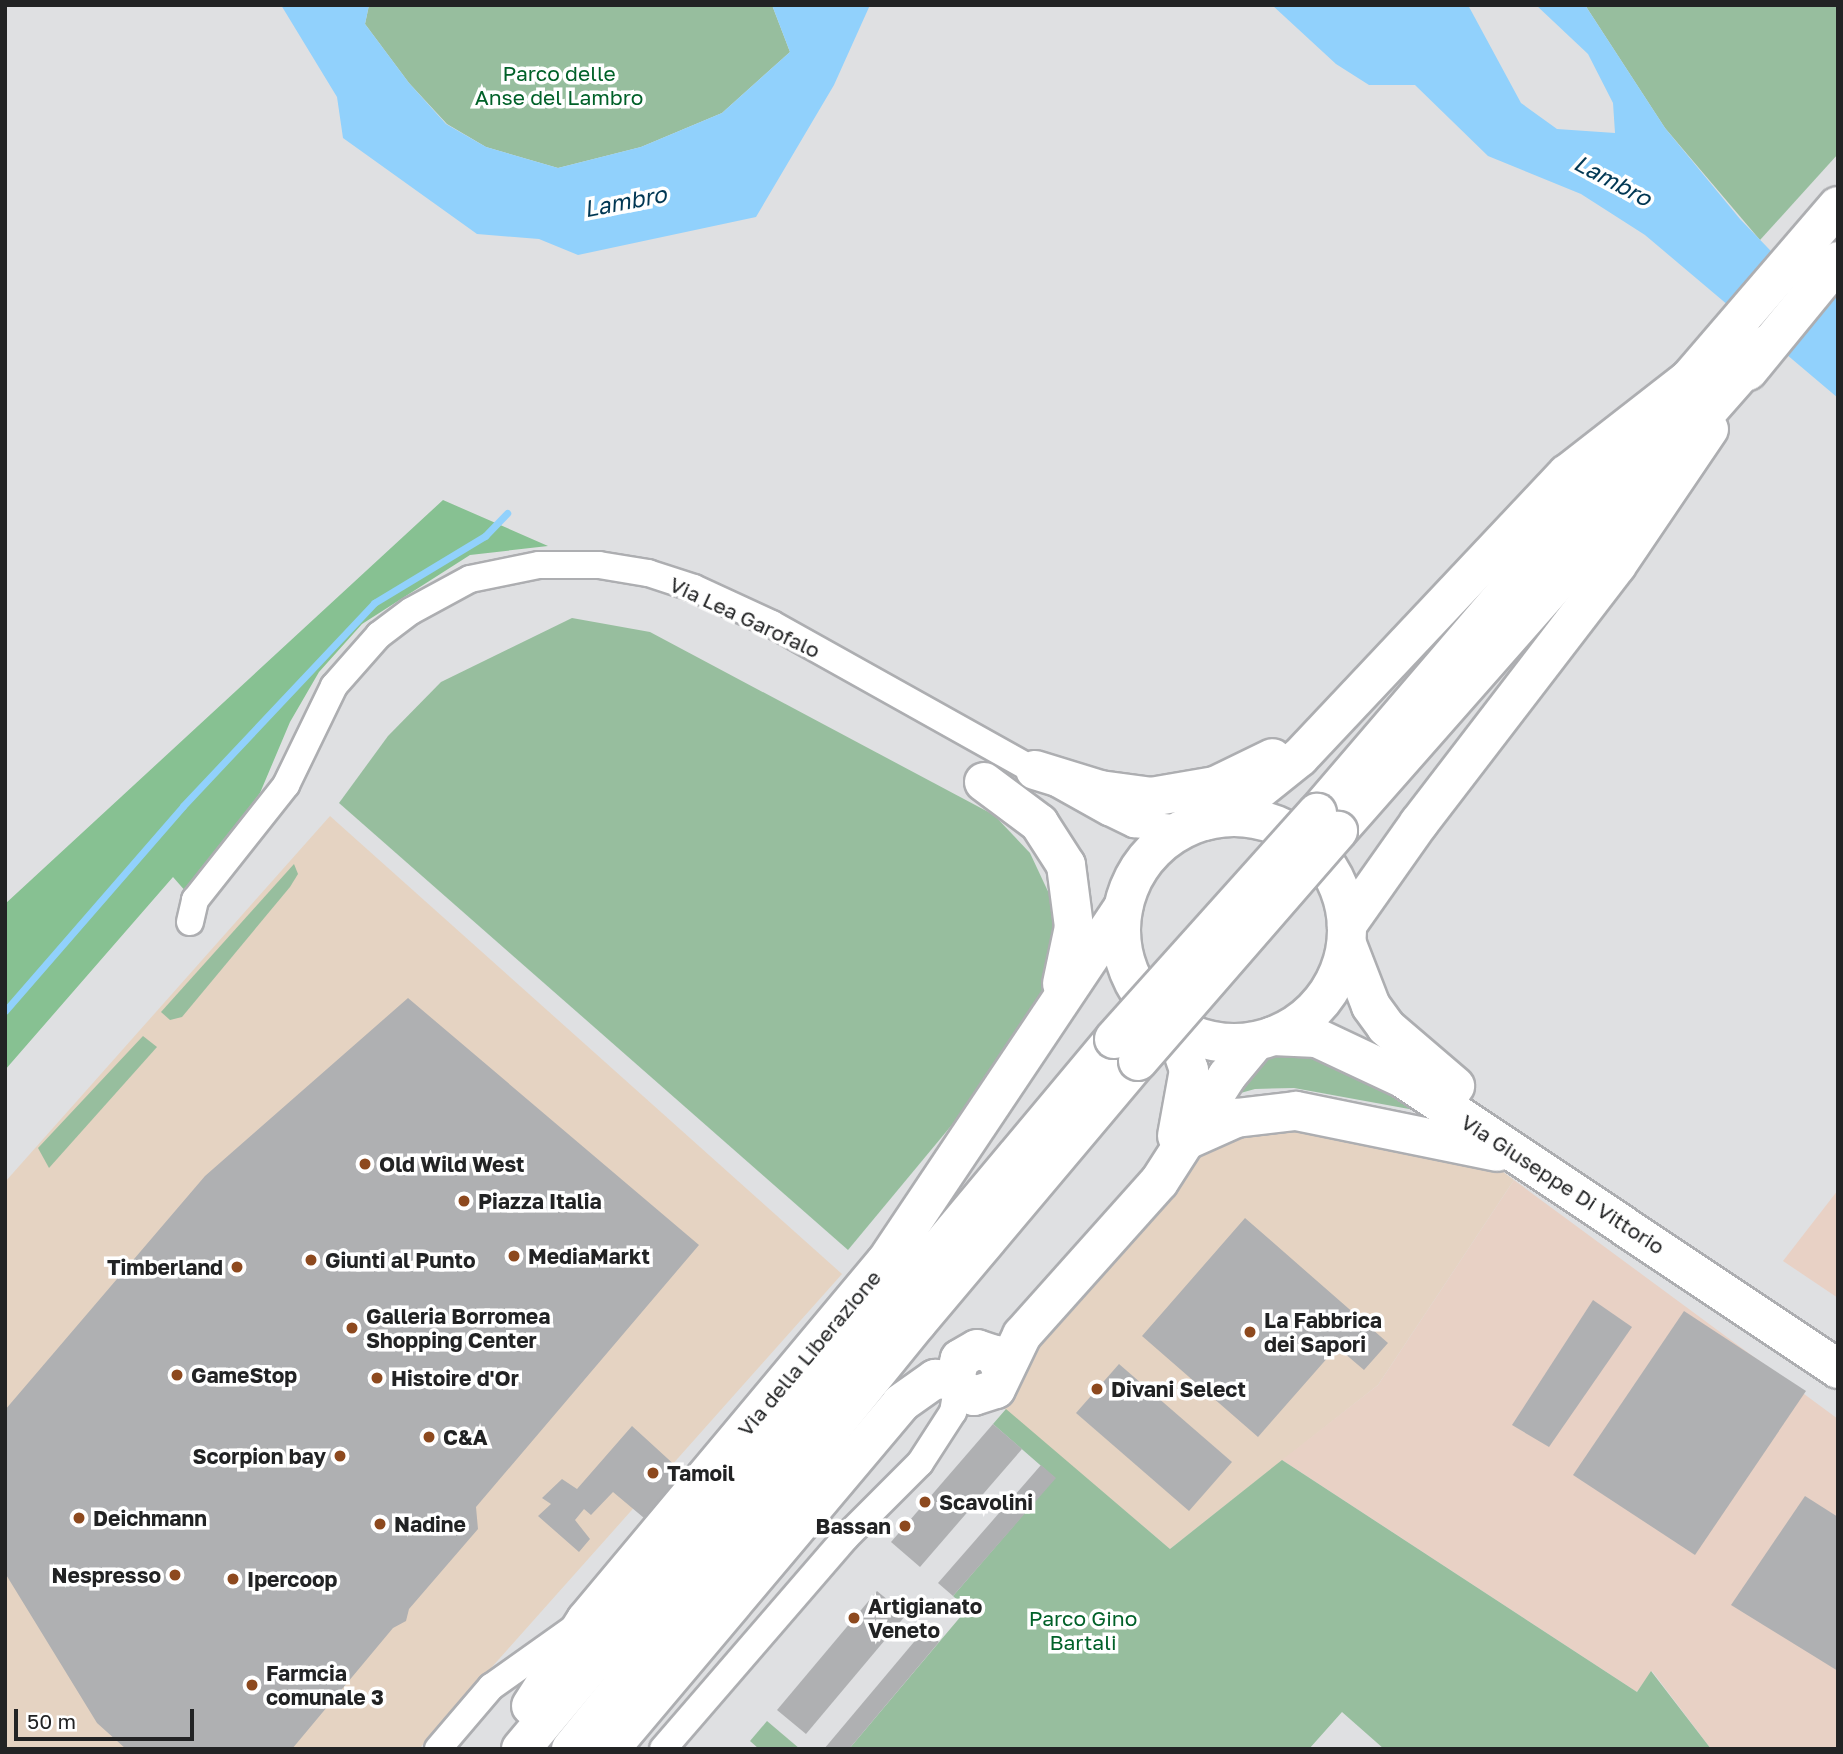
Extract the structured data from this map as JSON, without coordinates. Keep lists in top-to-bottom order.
{
  "streets": {
    "main road": ["Via Giuseppe Di Vittorio", "Via della Liberazione"],
    "street": ["Via Lea Garofalo"]
  },
  "crossings": [
    ["Via Lea Garofalo", "Via Giuseppe Di Vittorio"],
    ["Via Lea Garofalo", "Via della Liberazione"],
    ["Via Giuseppe Di Vittorio", "Via della Liberazione"]
  ],
  "water": ["Lambro"],
  "parks": ["Parco delle Anse del Lambro", "Parco Gino Bartali"],
  "places": [
    "Old Wild West",
    "Piazza Italia",
    "MediaMarkt",
    "Giunti al Punto",
    "Timberland",
    "Galleria Borromea Shopping Center",
    "La Fabbrica dei Sapori",
    "GameStop",
    "Histoire d'Or",
    "Divani Select",
    "C&A",
    "Scorpion bay",
    "Tamoil",
    "Scavolini",
    "Deichmann",
    "Nadine",
    "Bassan",
    "Nespresso",
    "Ipercoop",
    "Artigianato Veneto",
    "Farmcia comunale 3"
  ],
  "scale_bar": "50 m"
}
